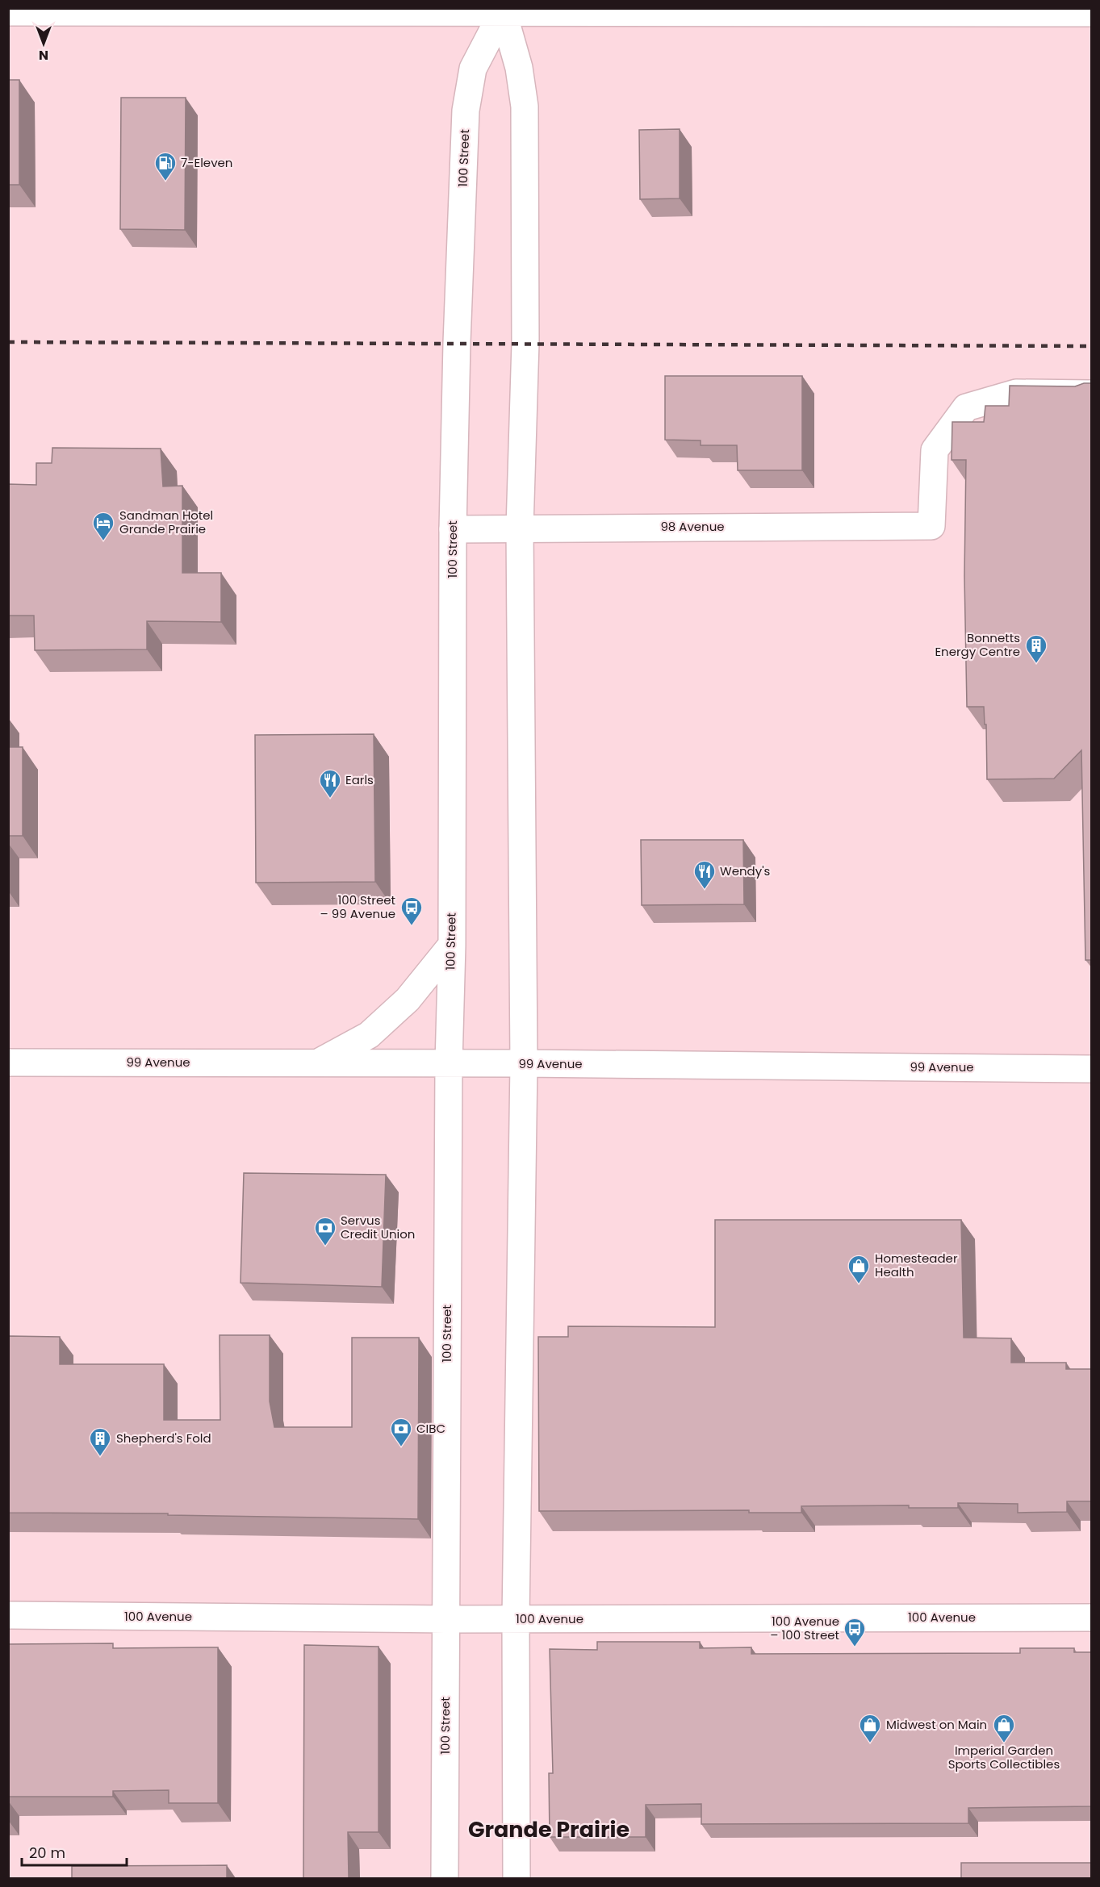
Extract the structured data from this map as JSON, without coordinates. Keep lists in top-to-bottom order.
{
  "streets": {
    "main road": [
      "100 Street",
      "98 Avenue",
      "99 Avenue",
      "100 Avenue"
    ]
  },
  "crossings": [
    ["100 Street", "98 Avenue"],
    ["100 Street", "99 Avenue"],
    ["100 Street", "100 Avenue"]
  ],
  "districts": ["Grande Prairie"],
  "places": {
    "fuel station": ["7-Eleven"],
    "hotel": ["Sandman Hotel Grande Prairie"],
    "building": ["Bonnetts Energy Centre", "Shepherd's Fold"],
    "restaurant": ["Earls", "Wendy's"],
    "bus stop": ["100 Street – 99 Avenue", "100 Avenue – 100 Street"],
    "bank": ["Servus Credit Union", "CIBC"],
    "shop": ["Homesteader Health", "Midwest on Main", "Imperial Garden Sports Collectibles"]
  },
  "scale_bar": "20 m",
  "north": "bottom"
}
